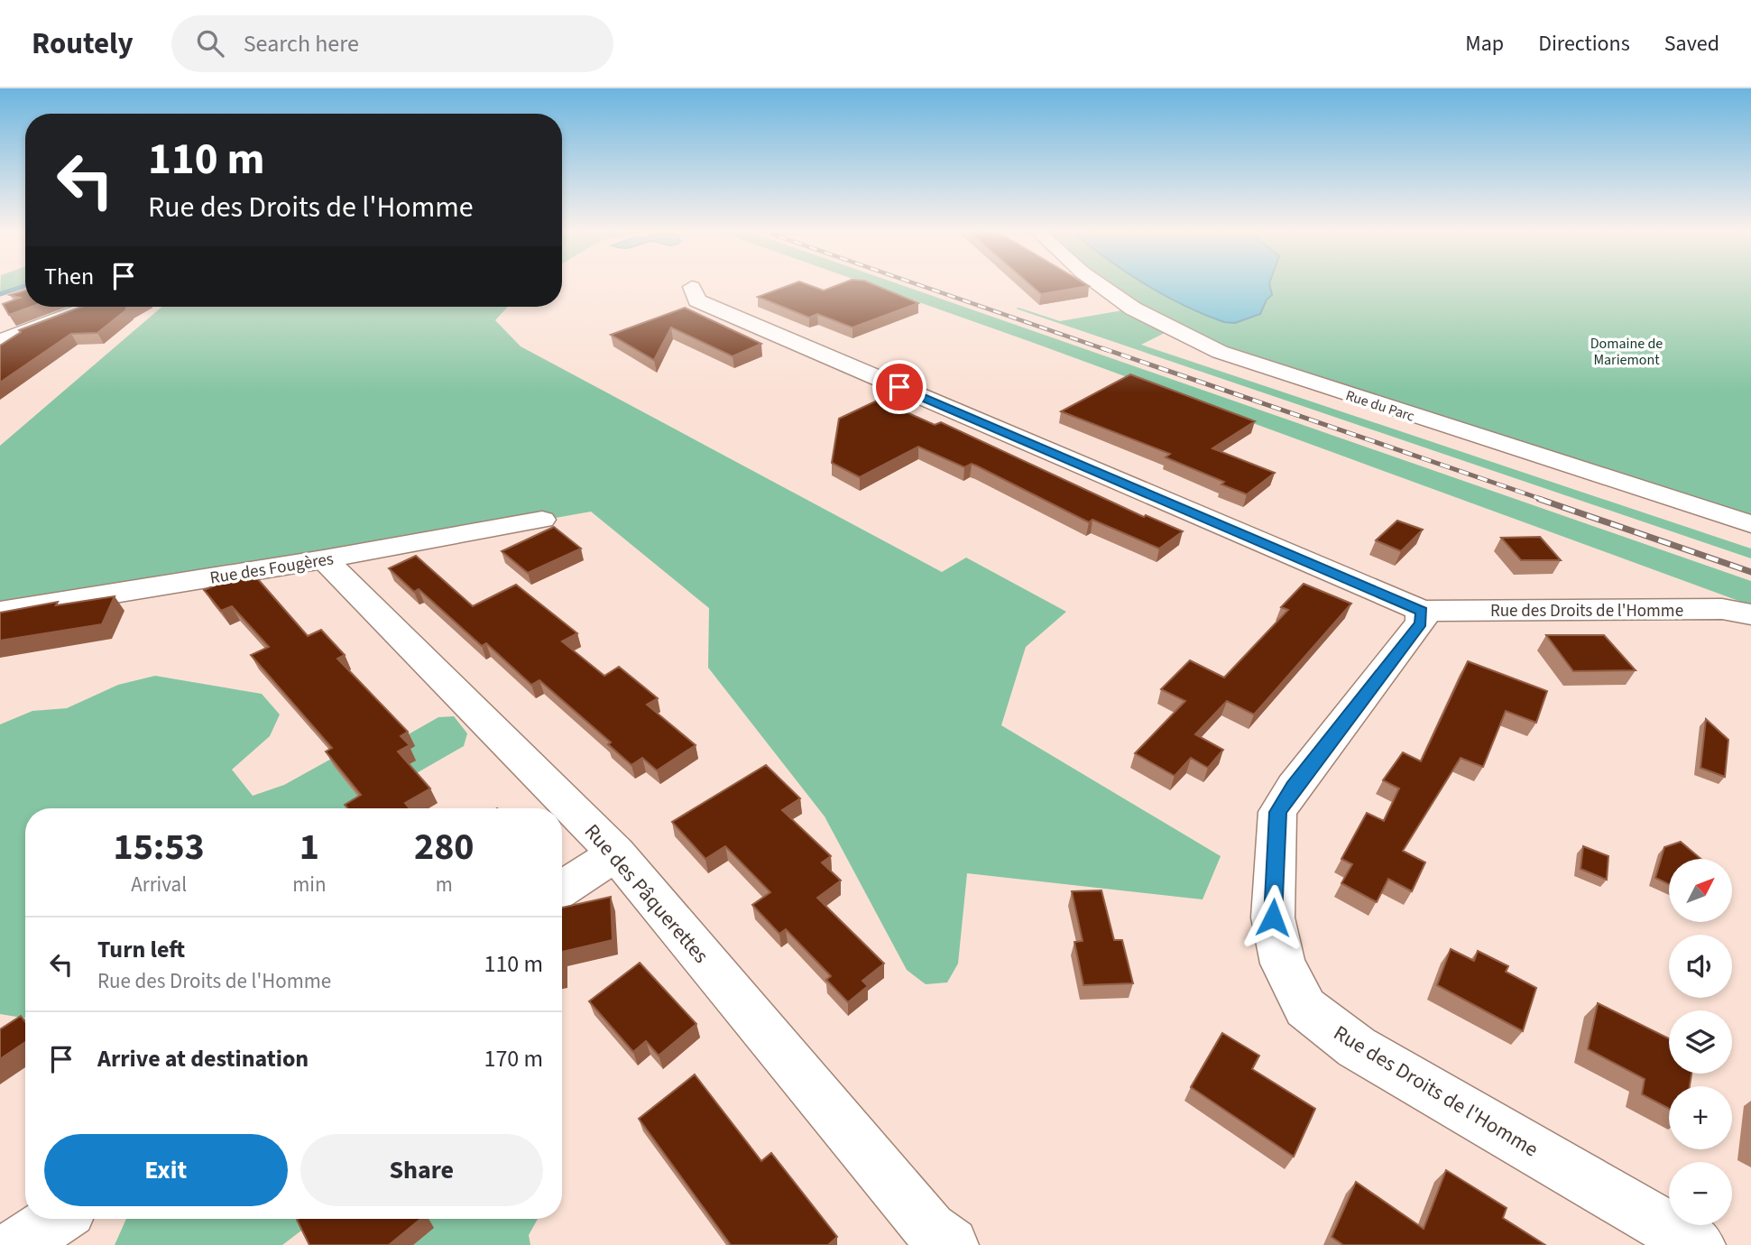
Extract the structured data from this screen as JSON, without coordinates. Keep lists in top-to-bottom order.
{
  "streets": {
    "street": [
      "Rue du Parc",
      "Rue des Fougères",
      "Rue des Droits de l'Homme",
      "Rue des Pâquerettes"
    ]
  },
  "crossings": [
    ["Rue des Fougères", "Rue des Pâquerettes"]
  ],
  "parks": ["Domaine de Mariemont"],
  "north": "top right",
  "page": {
    "header": "Routely",
    "search": "Search here",
    "nav": ["Map", "Directions", "Saved"],
    "turn": ["110 m", "Rue des Droits de l'Homme"],
    "then": "Then",
    "eta": [
      "15:53",
      "Arrival",
      "1",
      "min",
      "280",
      "m"
    ],
    "map_buttons": ["+", "−"],
    "list": [
      {
        "name": "Turn left",
        "note": "Rue des Droits de l'Homme",
        "value": "110 m"
      },
      {
        "name": "Arrive at destination",
        "value": "170 m"
      }
    ],
    "buttons": ["Exit", "Share"]
  }
}
